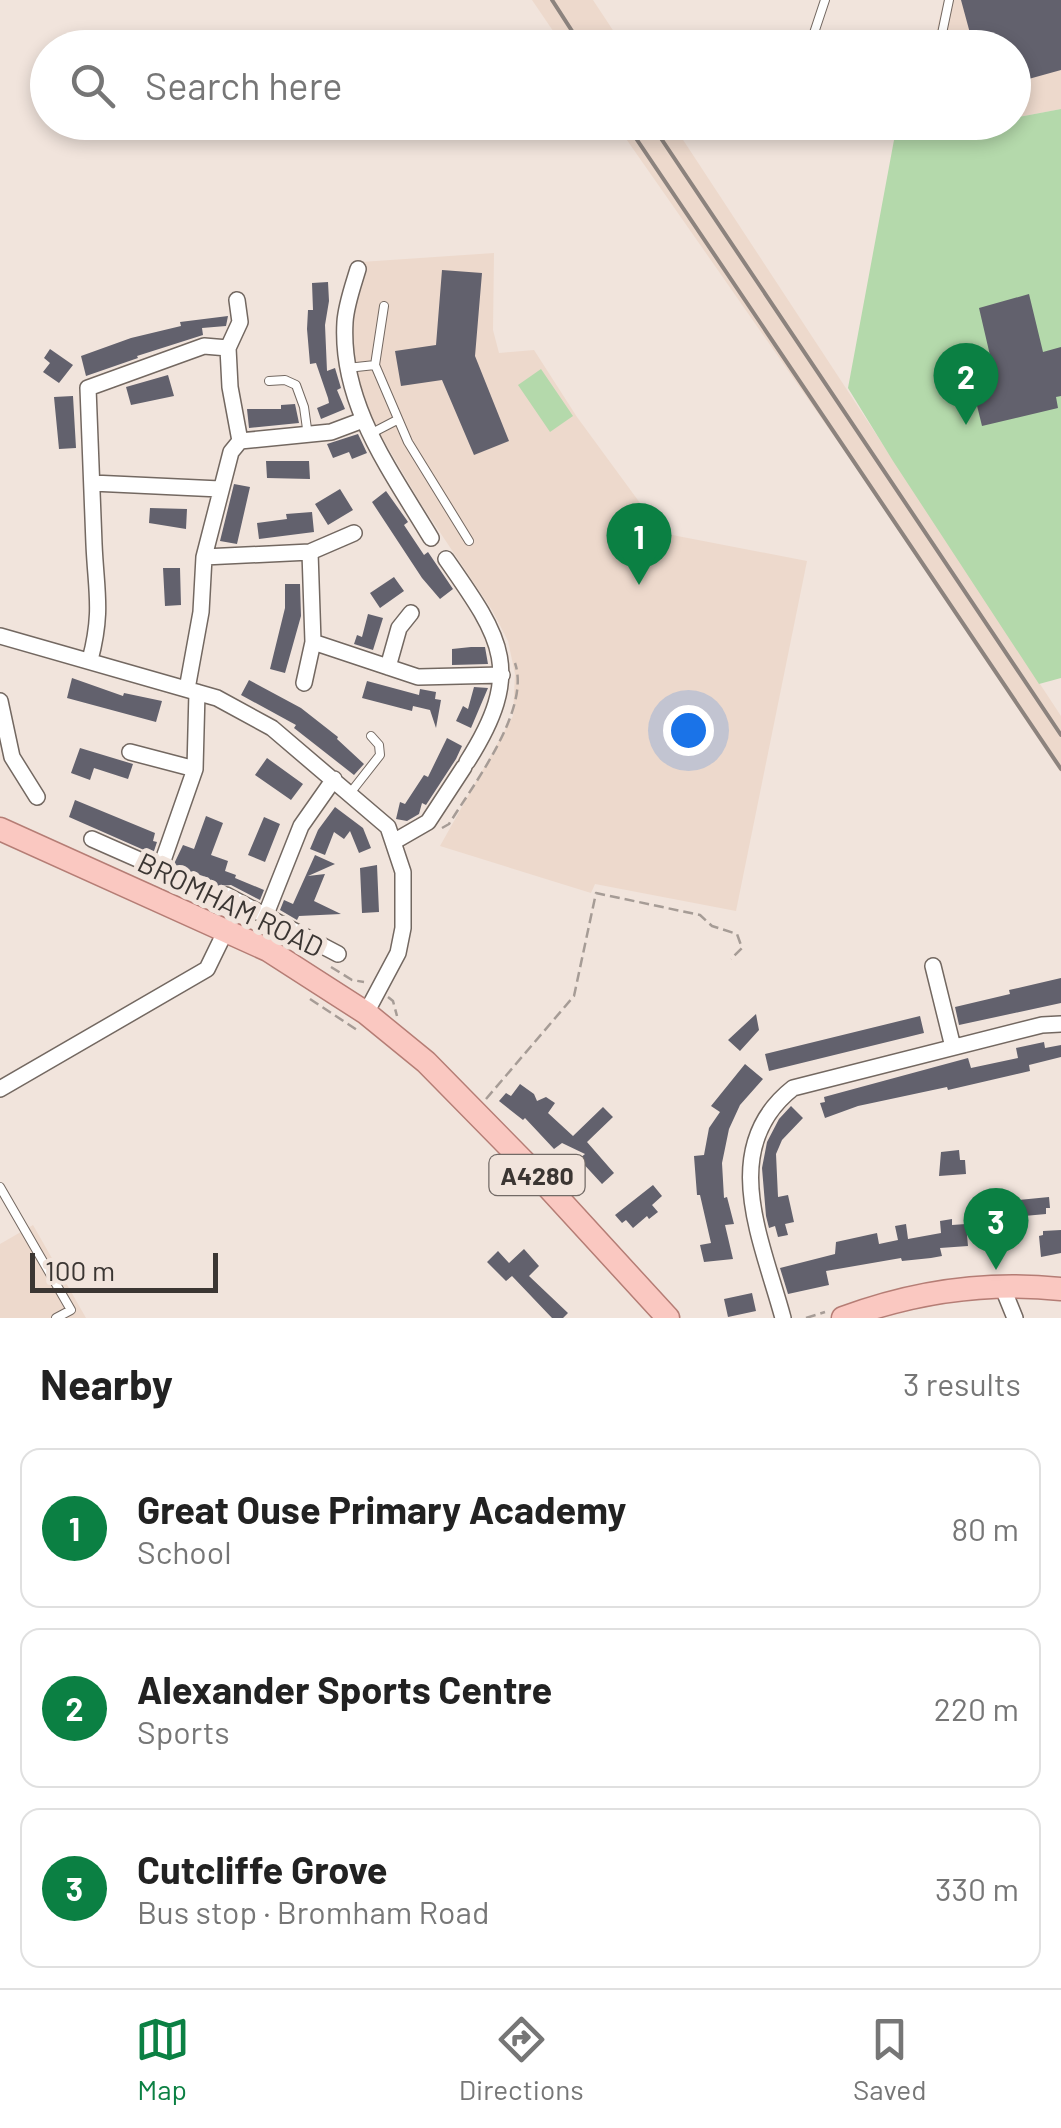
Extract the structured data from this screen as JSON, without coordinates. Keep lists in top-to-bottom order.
{
  "streets": {
    "main road": ["BROMHAM ROAD", "A4280"]
  },
  "scale_bar": "100 m",
  "page": {
    "search": "Search here",
    "pins": ["2", "1", "3"],
    "scale": "100 m",
    "heading": ["Nearby", "3 results"],
    "list": [
      {
        "mark": "1",
        "name": "Great Ouse Primary Academy",
        "note": "School",
        "value": "80 m"
      },
      {
        "mark": "2",
        "name": "Alexander Sports Centre",
        "note": "Sports",
        "value": "220 m"
      },
      {
        "mark": "3",
        "name": "Cutcliffe Grove",
        "note": "Bus stop · Bromham Road",
        "value": "330 m"
      }
    ],
    "nav": ["Map", "Directions", "Saved"]
  }
}
